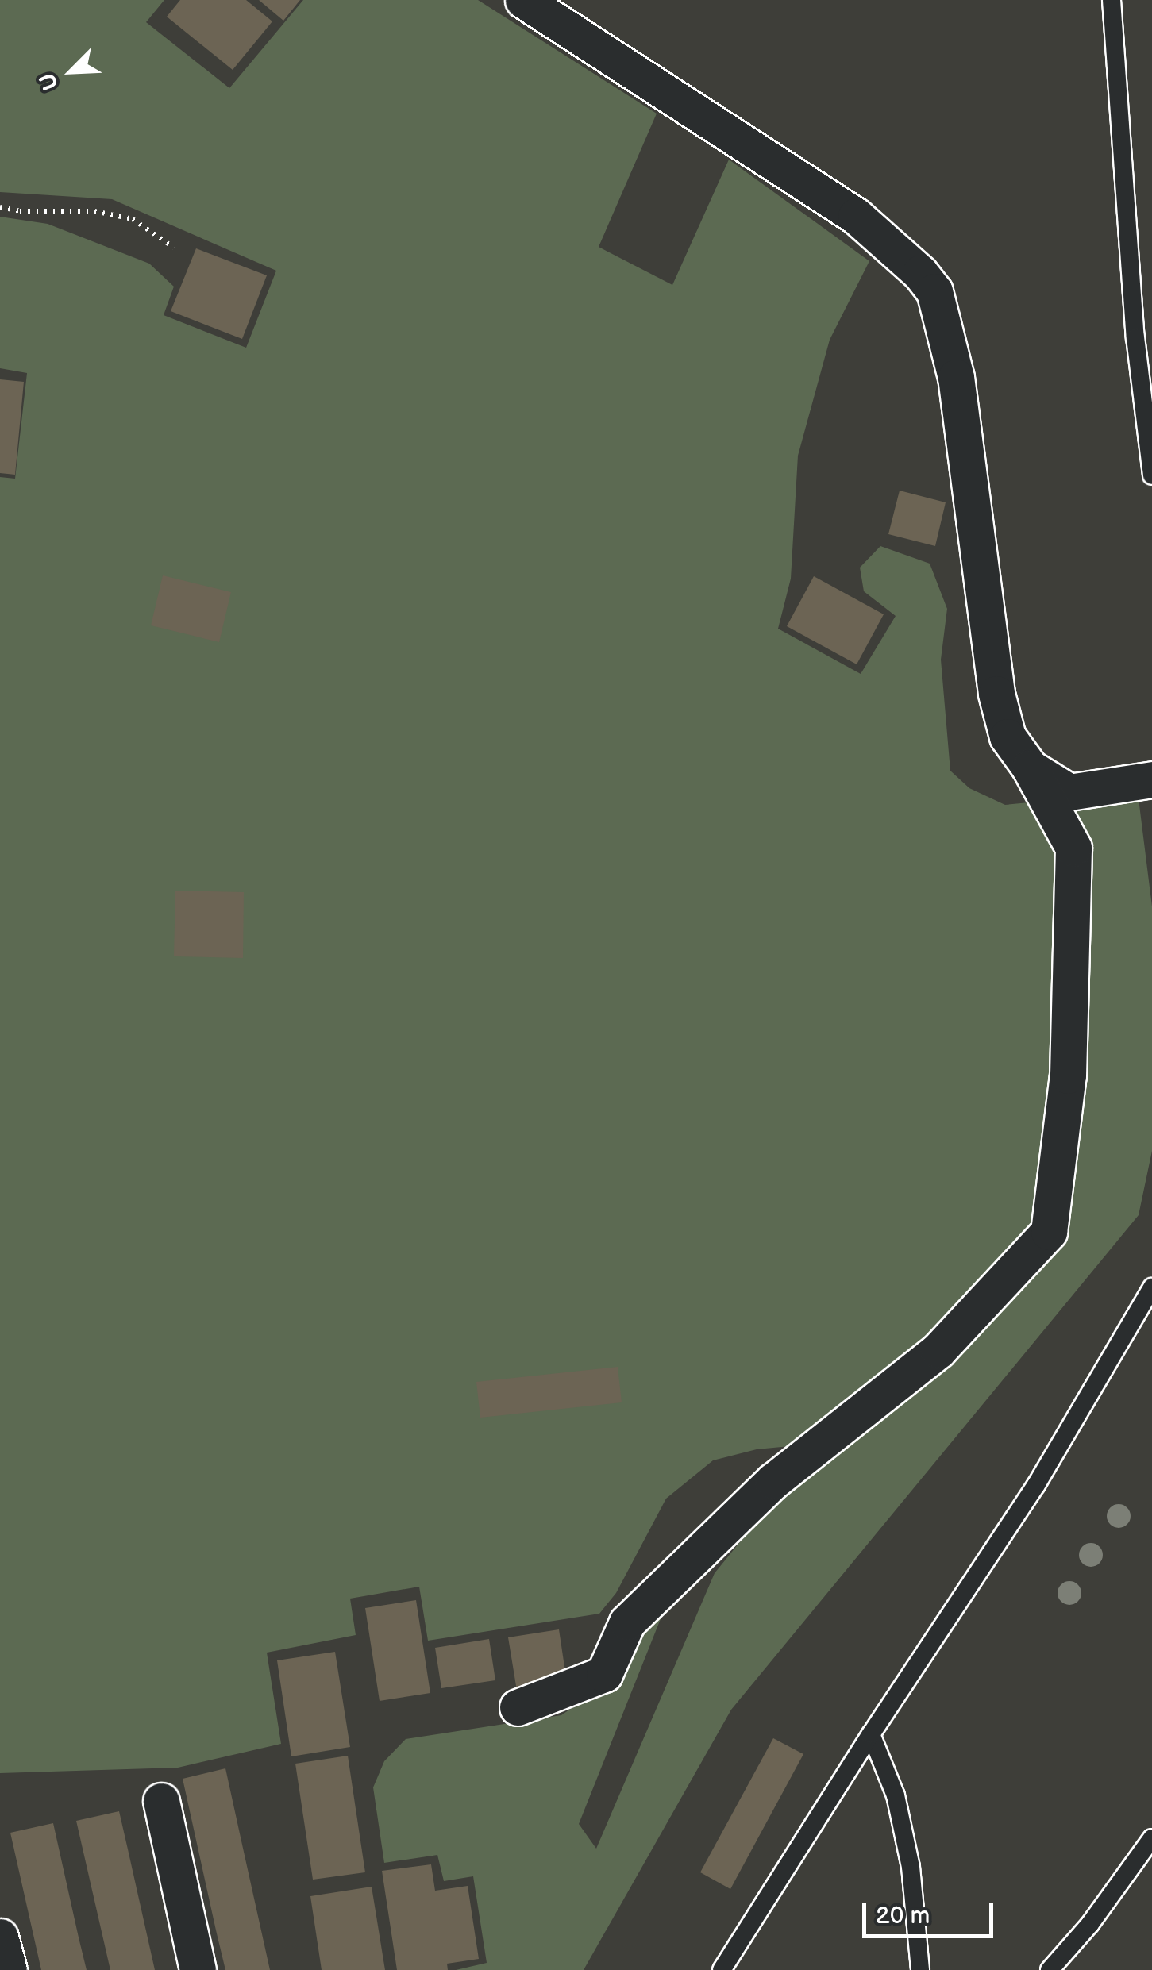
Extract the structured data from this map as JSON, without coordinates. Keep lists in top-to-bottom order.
{
  "scale_bar": "20 m",
  "north": "bottom left"
}
